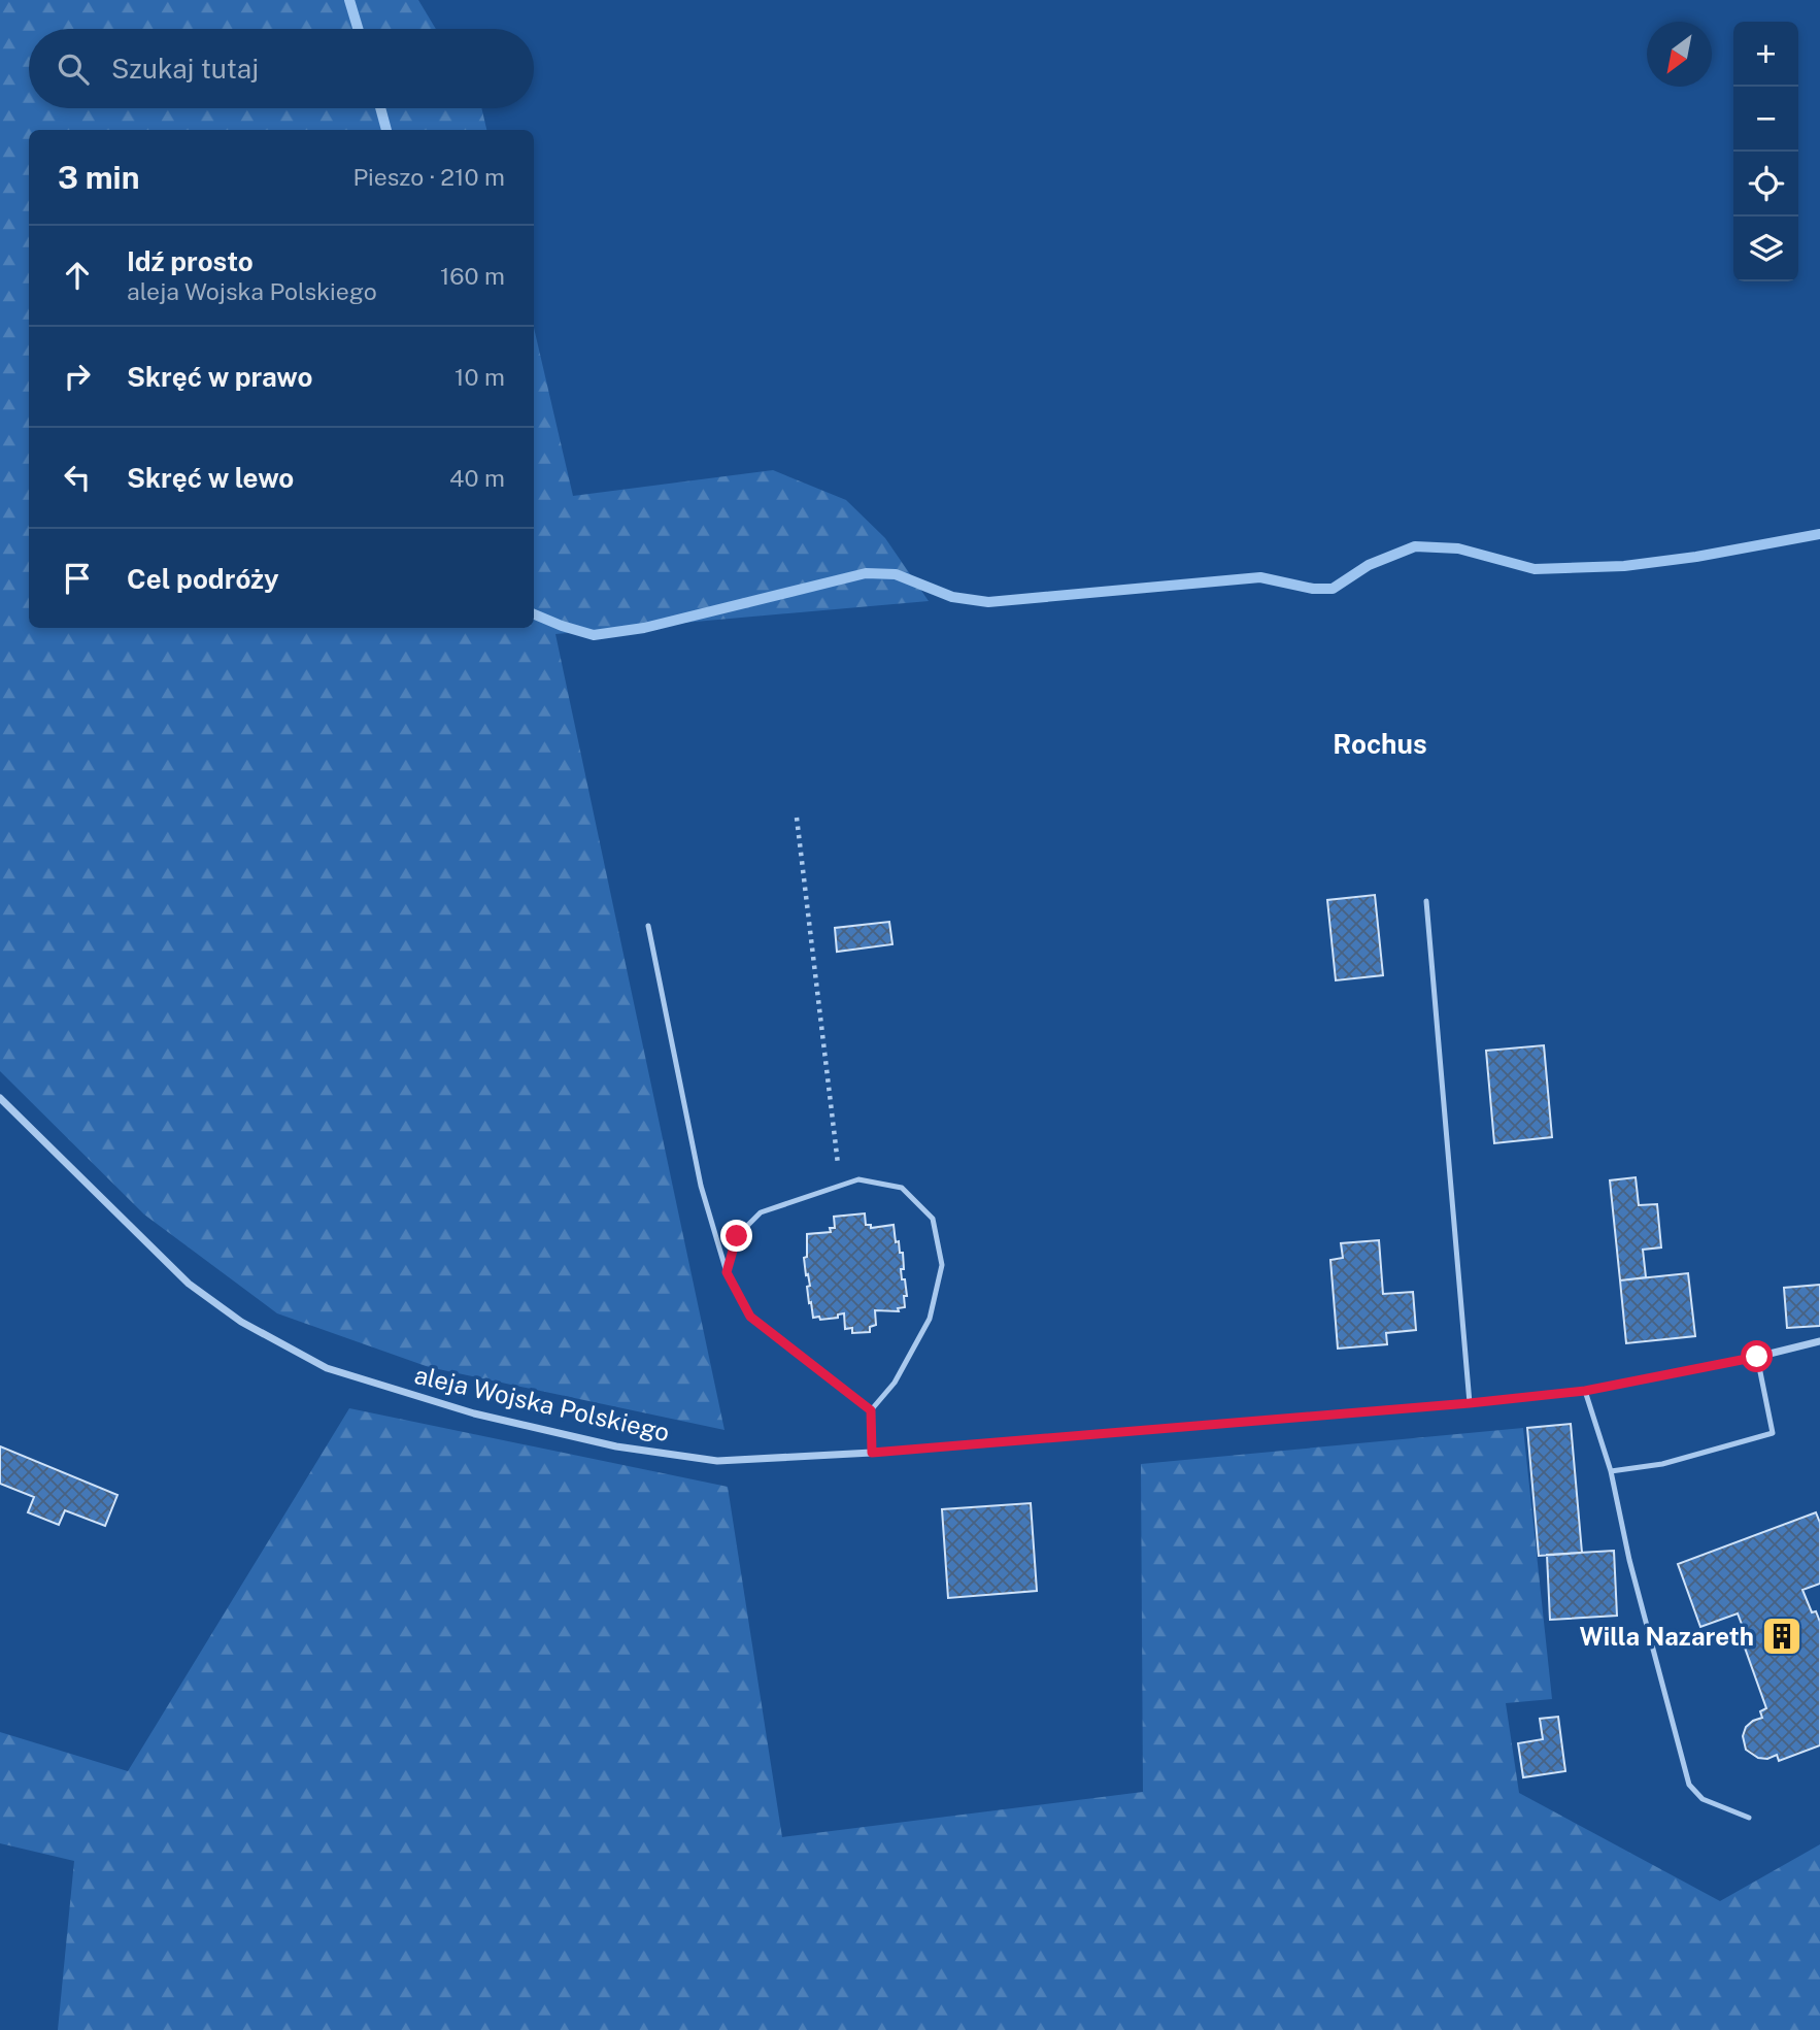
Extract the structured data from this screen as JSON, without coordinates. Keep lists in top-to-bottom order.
{
  "streets": {
    "street": ["aleja Wojska Polskiego"]
  },
  "districts": ["Rochus"],
  "places": {
    "building": ["Willa Nazareth"]
  },
  "north": "bottom left",
  "page": {
    "map_buttons": ["+", "−"],
    "search": "Szukaj tutaj",
    "heading": ["3 min", "Pieszo · 210 m"],
    "list": [
      ["Idź prosto", "aleja Wojska Polskiego", "160 m"],
      ["Skręć w prawo", "10 m"],
      ["Skręć w lewo", "40 m"],
      "Cel podróży"
    ]
  }
}
